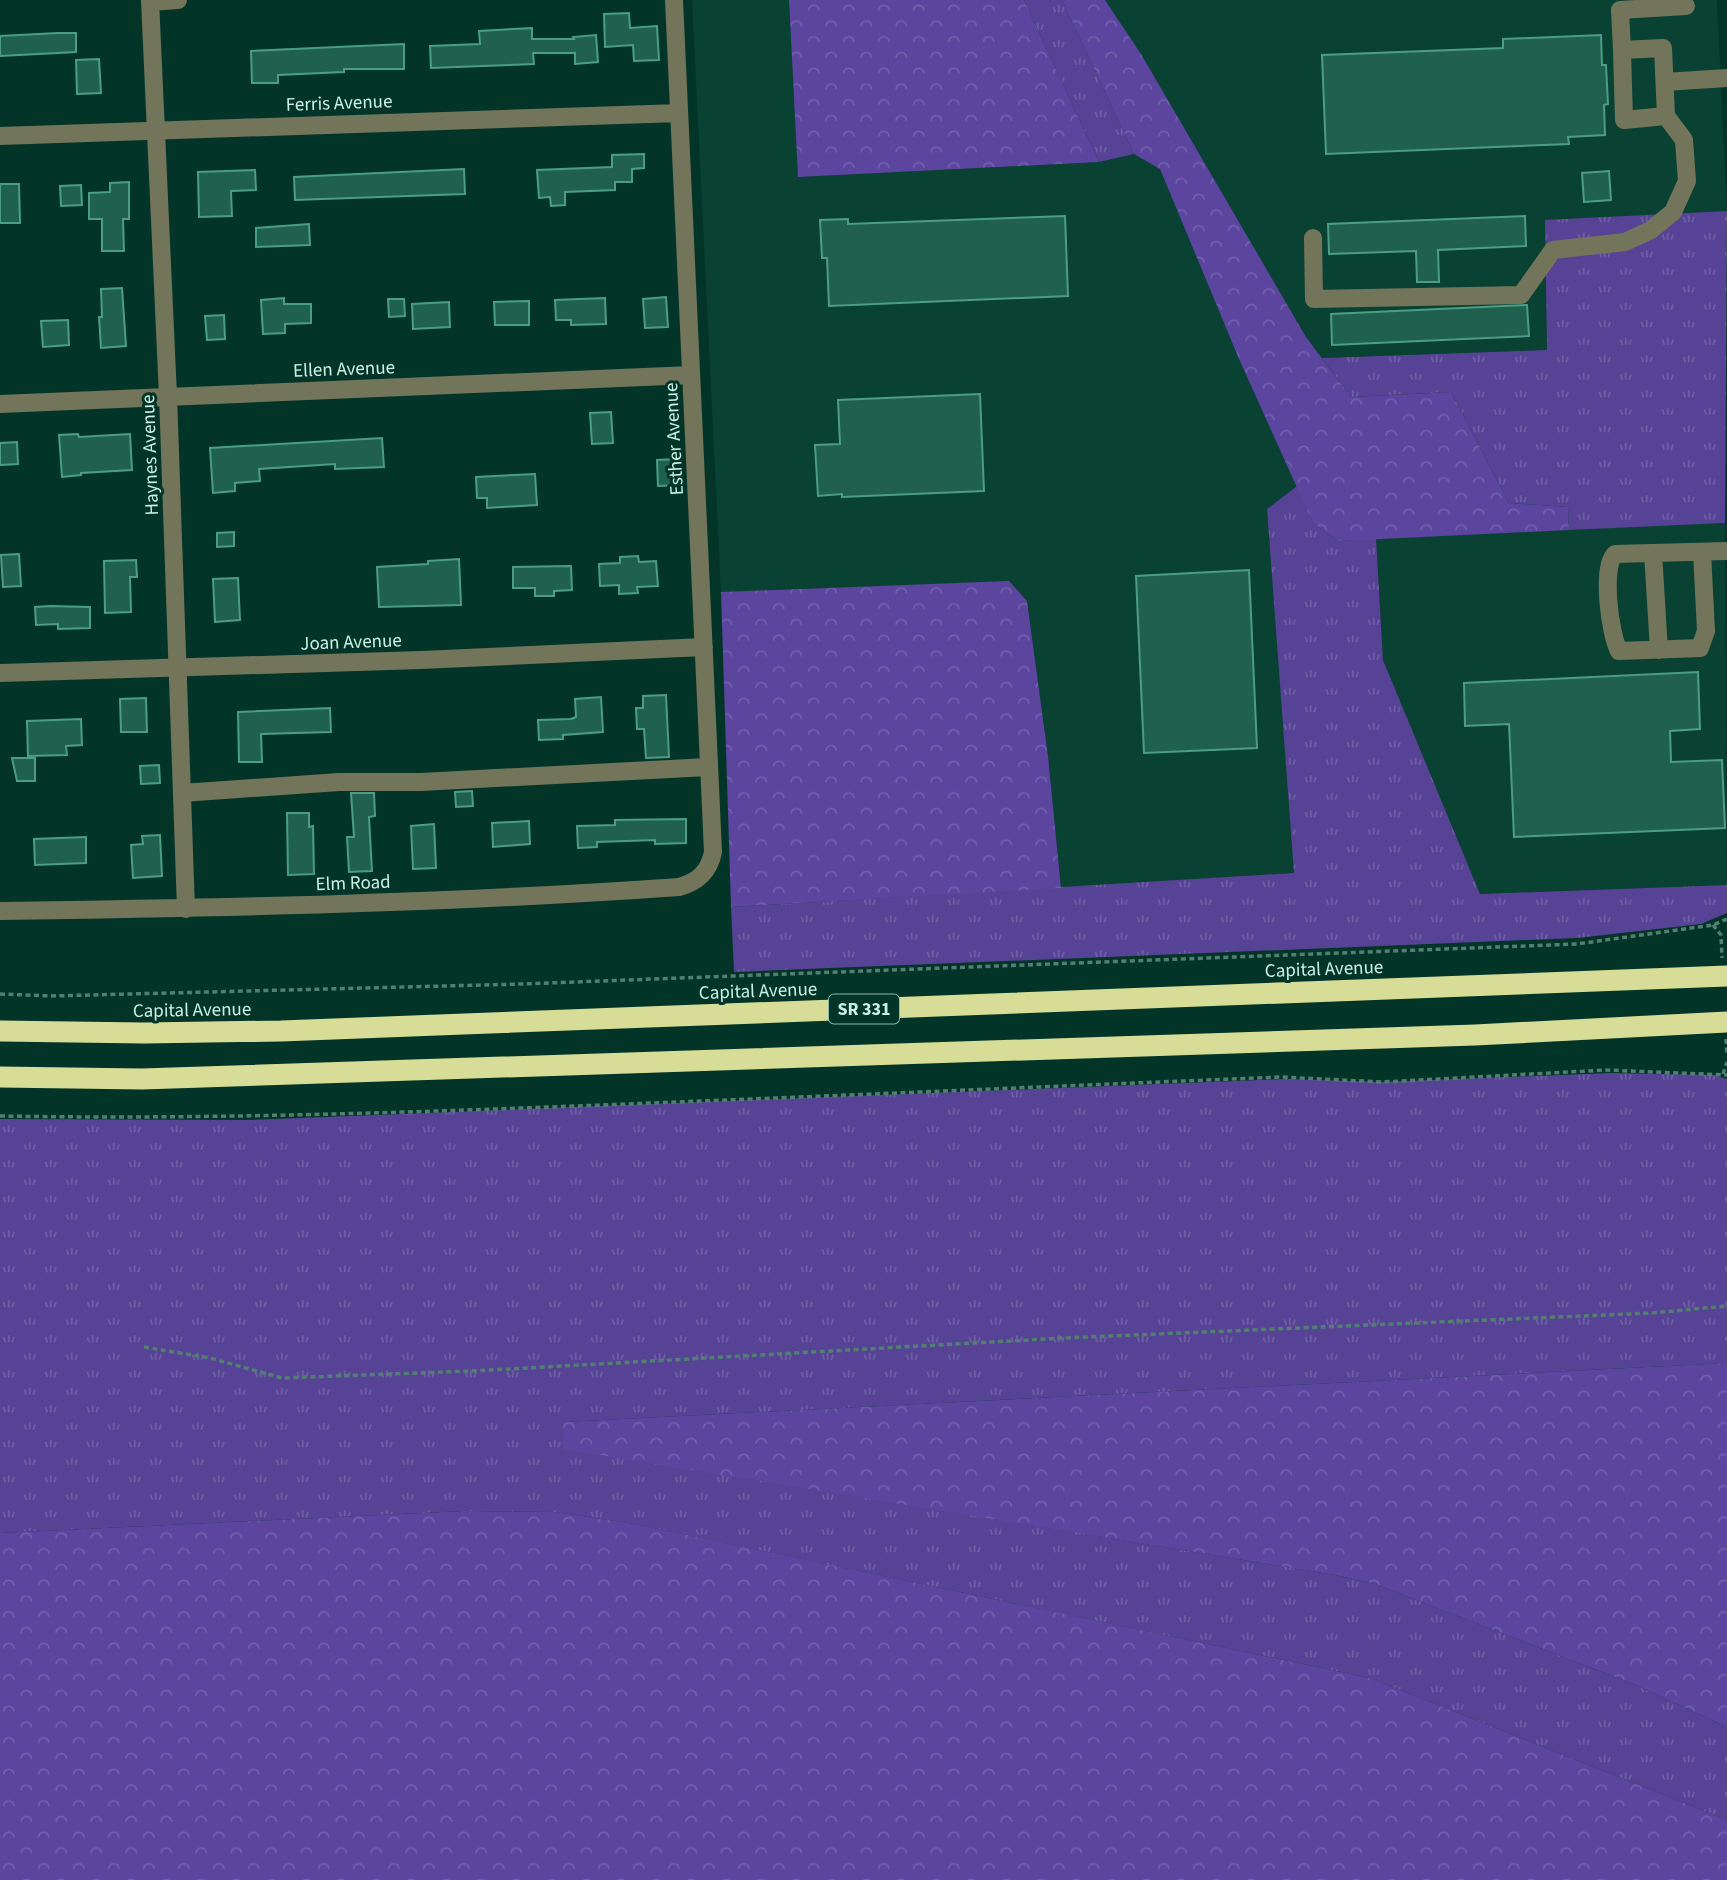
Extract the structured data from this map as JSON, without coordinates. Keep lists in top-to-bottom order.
{
  "streets": {
    "highway": ["Capital Avenue", "SR 331"],
    "street": [
      "Ferris Avenue",
      "Ellen Avenue",
      "Esther Avenue",
      "Haynes Avenue",
      "Joan Avenue",
      "Elm Road"
    ]
  },
  "crossings": [
    ["Ferris Avenue", "Esther Avenue"],
    ["Ferris Avenue", "Haynes Avenue"],
    ["Ellen Avenue", "Esther Avenue"],
    ["Ellen Avenue", "Haynes Avenue"],
    ["Esther Avenue", "Joan Avenue"],
    ["Esther Avenue", "Elm Road"],
    ["Haynes Avenue", "Joan Avenue"],
    ["Haynes Avenue", "Elm Road"]
  ]
}
